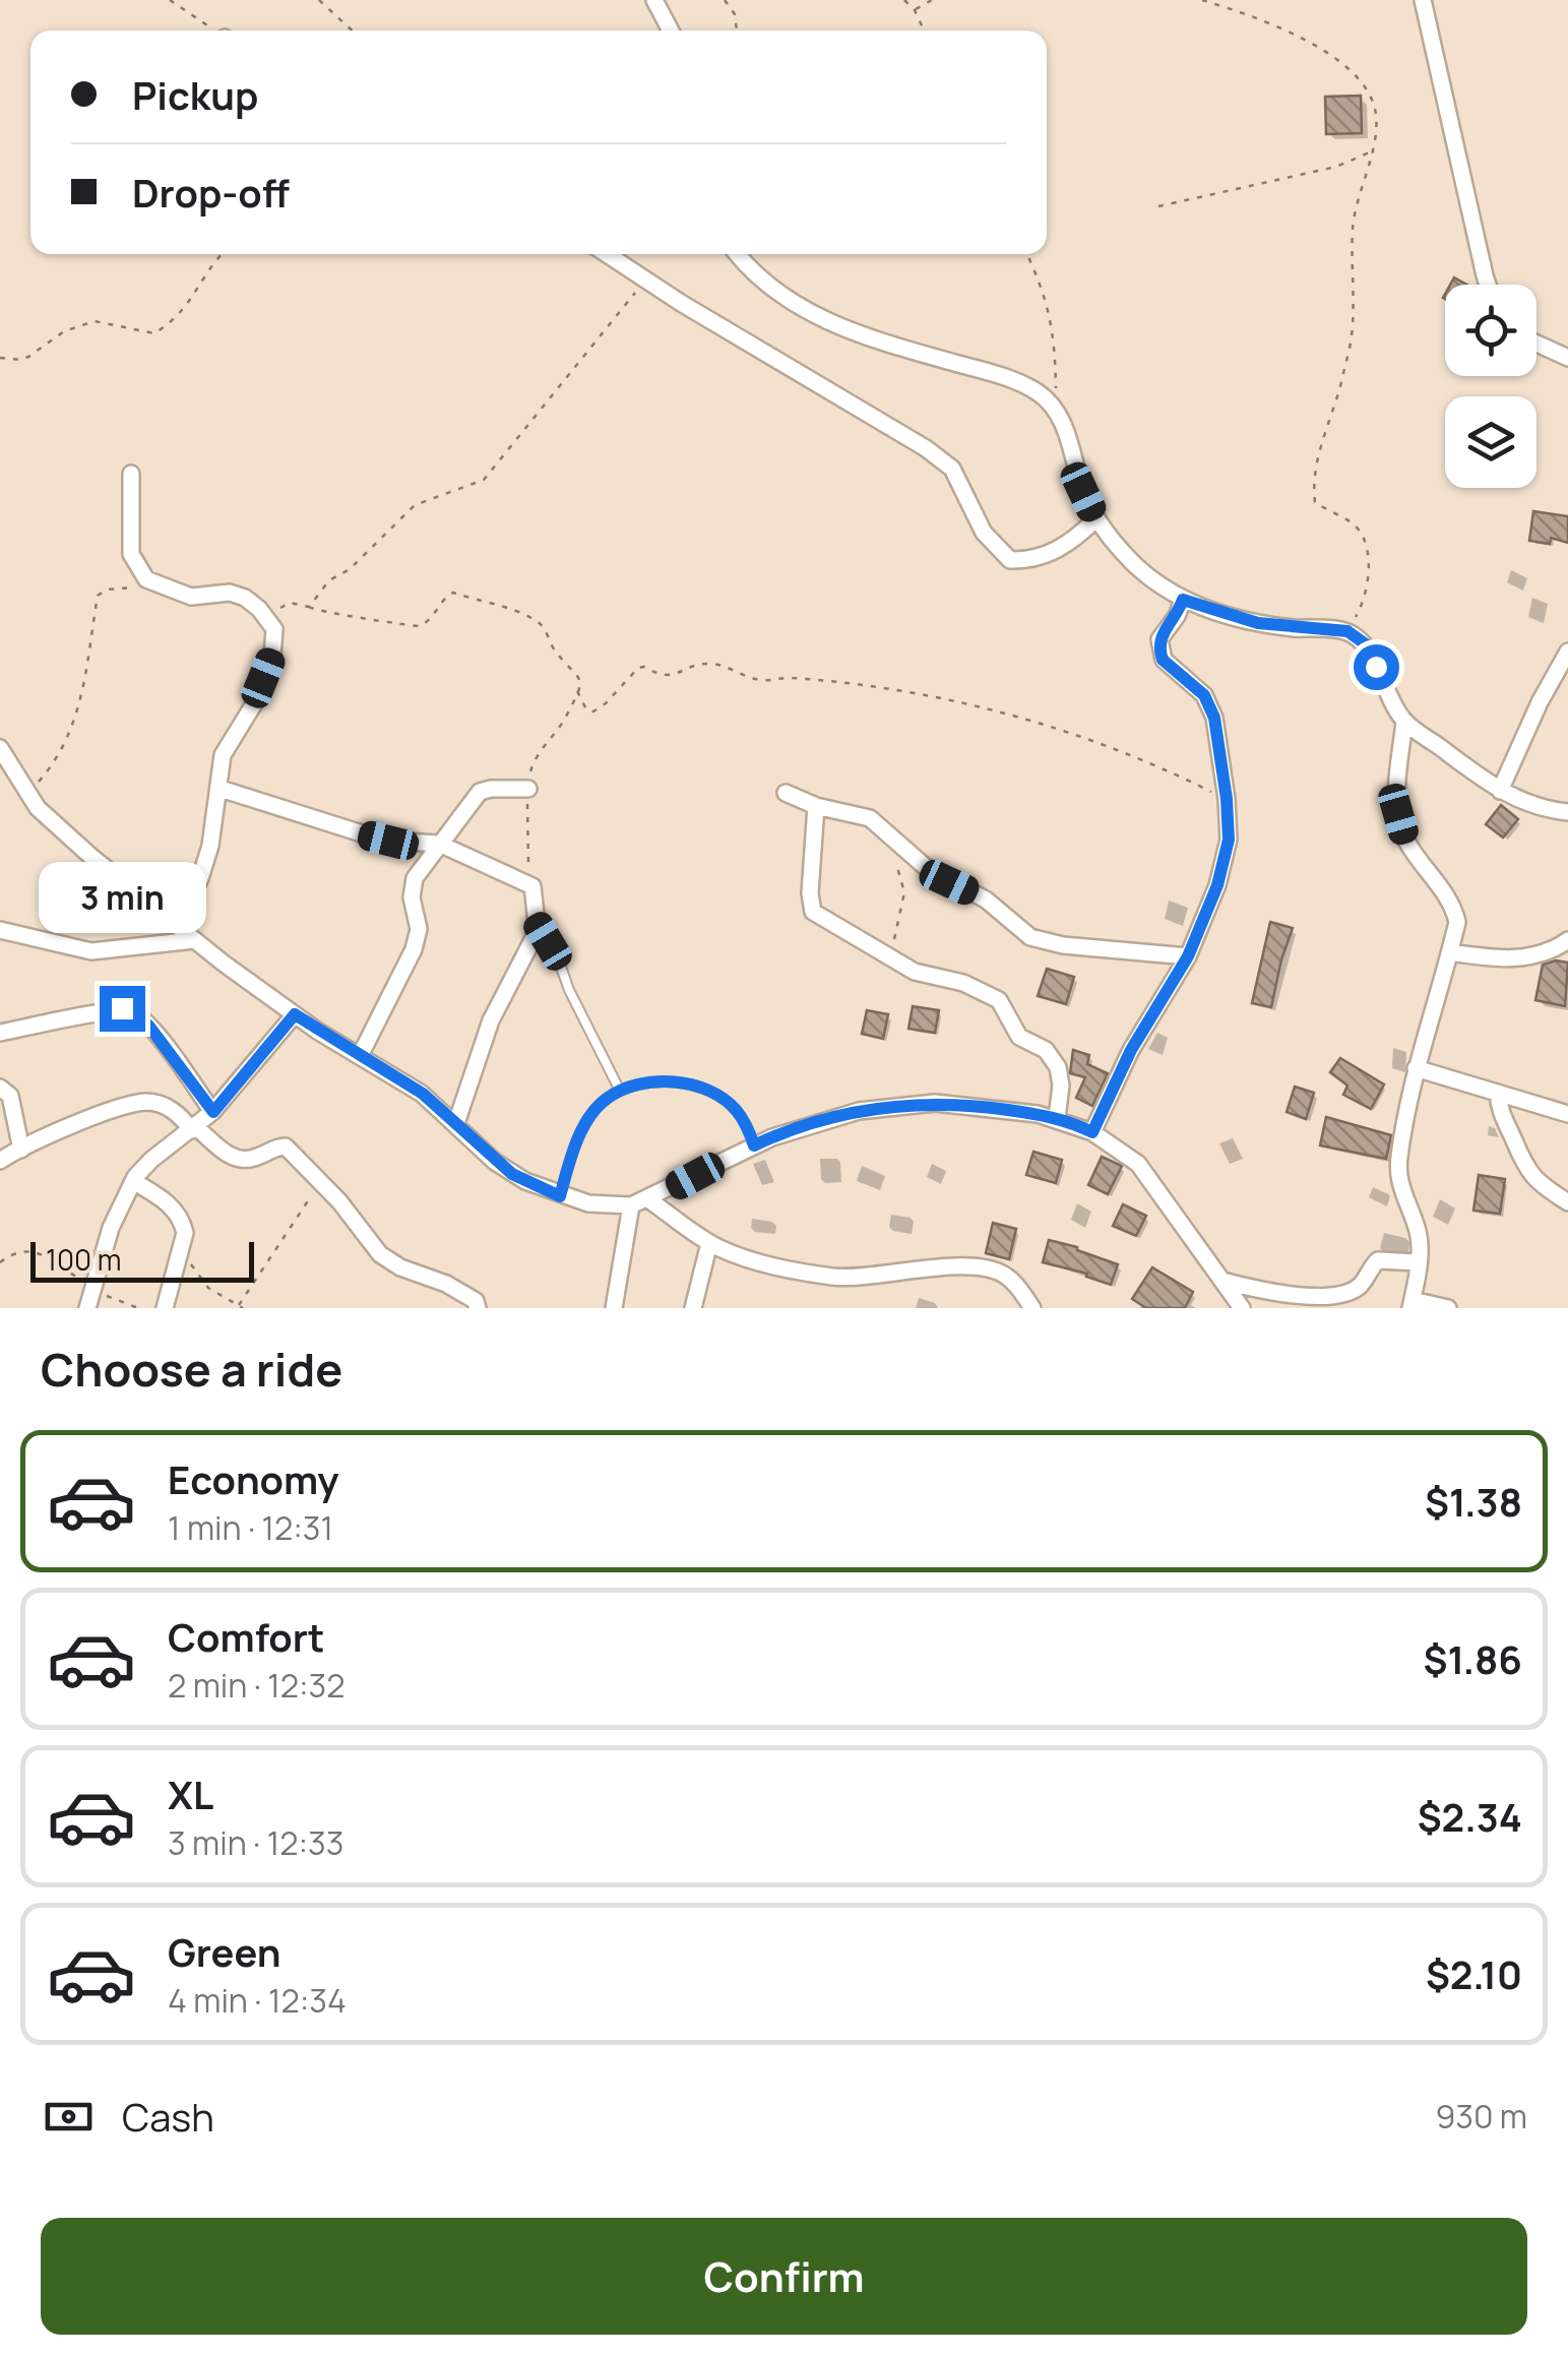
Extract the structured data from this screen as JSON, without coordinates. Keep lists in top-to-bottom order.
{
  "scale_bar": "100 m",
  "page": {
    "banner": ["Pickup", "Drop-off"],
    "bubble": "3 min",
    "scale": "100 m",
    "heading": "Choose a ride",
    "list": [
      {
        "name": "Economy",
        "note": "1 min · 12:31",
        "value": "$1.38"
      },
      {
        "name": "Comfort",
        "note": "2 min · 12:32",
        "value": "$1.86"
      },
      {
        "name": "XL",
        "note": "3 min · 12:33",
        "value": "$2.34"
      },
      {
        "name": "Green",
        "note": "4 min · 12:34",
        "value": "$2.10"
      }
    ],
    "pay": ["Cash", "930 m"],
    "buttons": "Confirm"
  }
}
